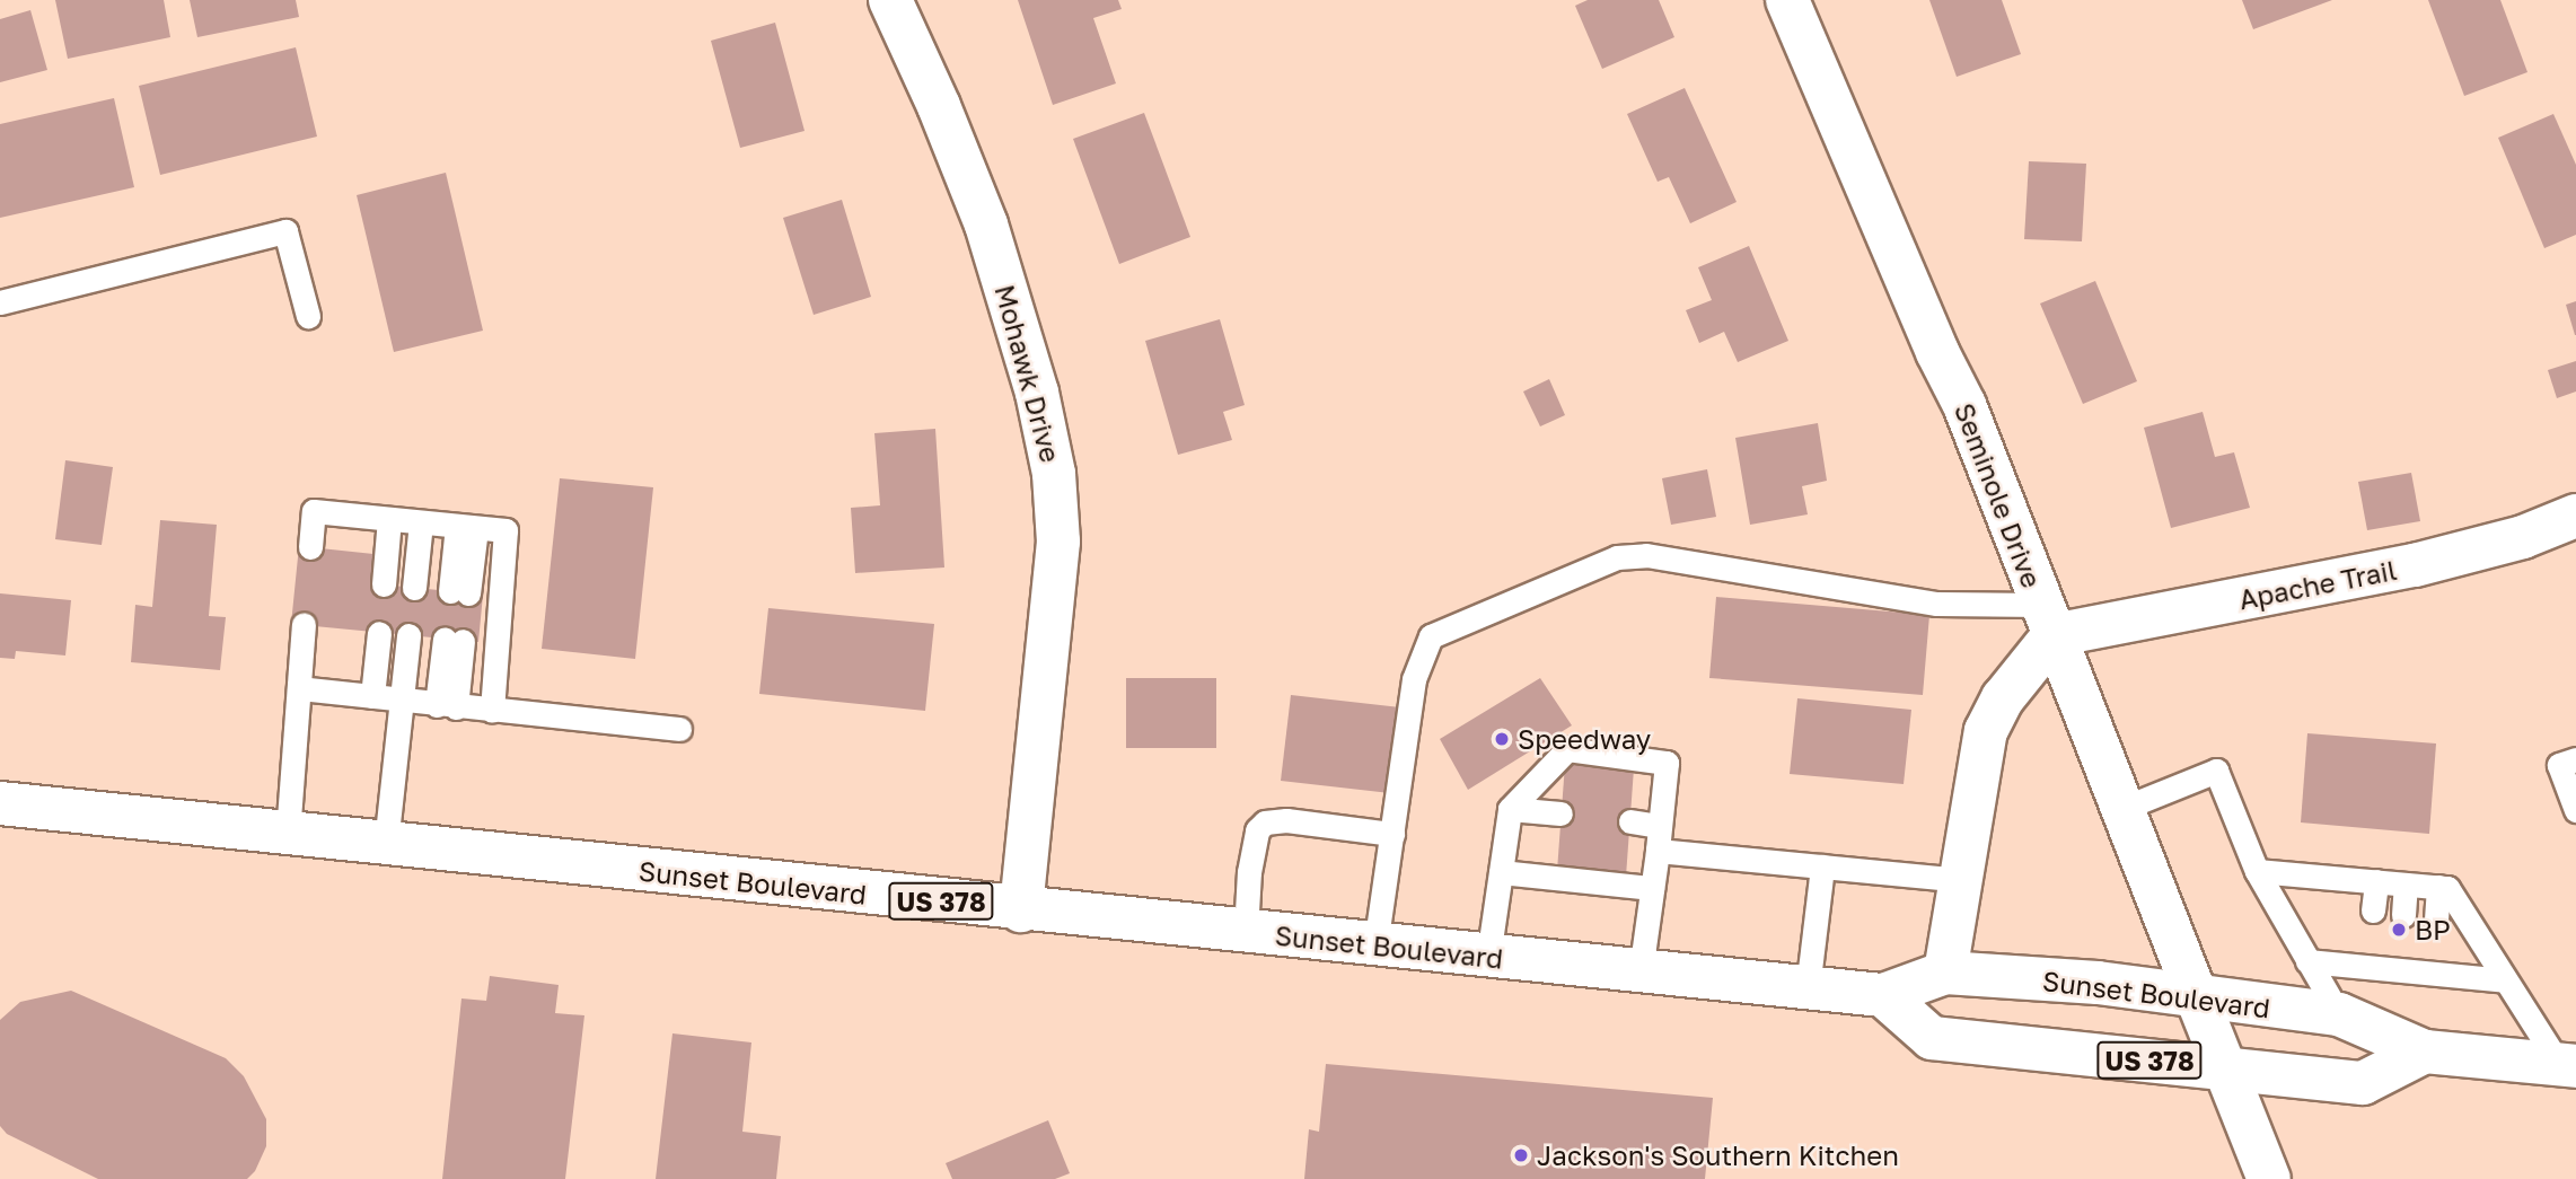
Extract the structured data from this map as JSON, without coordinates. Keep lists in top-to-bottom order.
{
  "streets": {
    "main road": [
      "Mohawk Drive",
      "Seminole Drive",
      "Apache Trail",
      "Sunset Boulevard",
      "US 378"
    ]
  },
  "crossings": [
    ["Mohawk Drive", "Sunset Boulevard"],
    ["Seminole Drive", "Apache Trail"],
    ["Seminole Drive", "Sunset Boulevard"],
    ["Seminole Drive", "US 378"],
    ["Sunset Boulevard", "US 378"]
  ],
  "places": ["Speedway", "BP", "Jackson's Southern Kitchen"]
}
